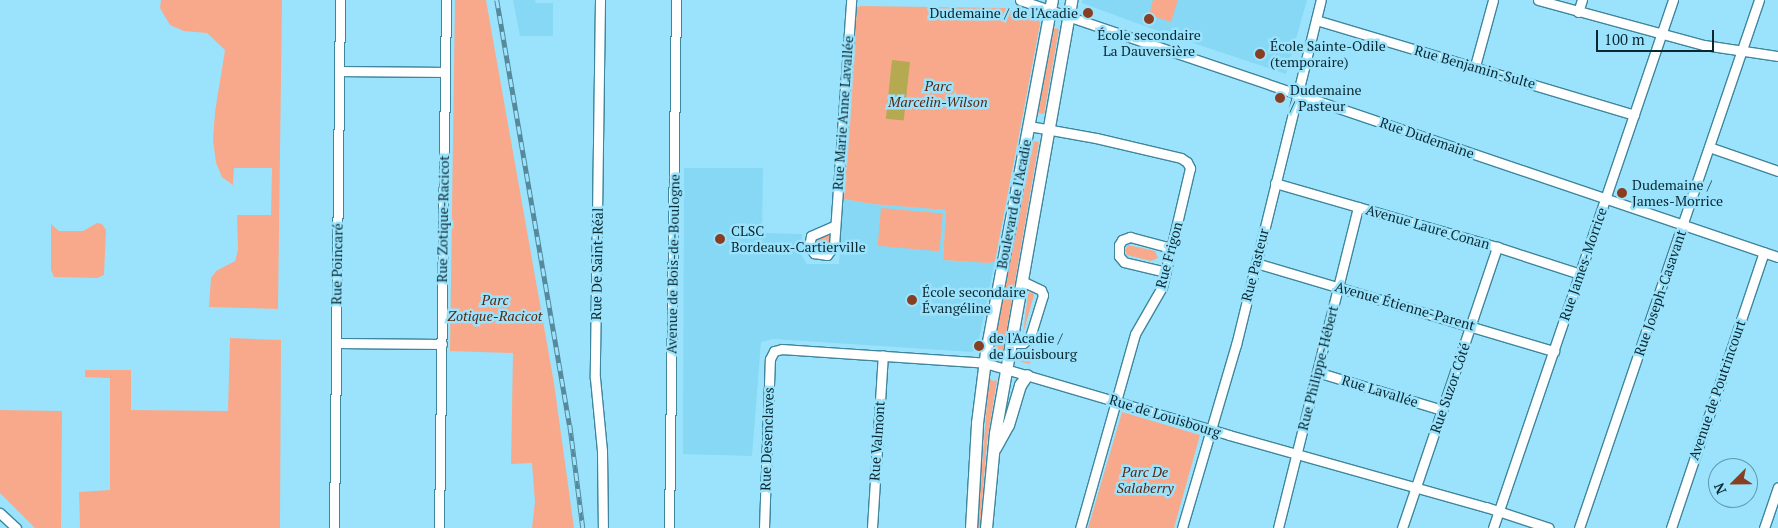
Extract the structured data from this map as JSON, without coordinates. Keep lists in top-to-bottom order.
{
  "streets": {
    "main road": ["Boulevard de l'Acadie"],
    "street": [
      "Rue Benjamin-Sulte",
      "Rue Marie Anne Lavallée",
      "Rue Dudemaine",
      "Rue Zotique-Racicot",
      "Avenue Laure Conan",
      "Rue Frigon",
      "Rue Poincaré",
      "Rue De Saint-Réal",
      "Avenue de Bois-de-Boulogne",
      "Rue James-Morrice",
      "Rue Pasteur",
      "Rue Joseph-Casavant",
      "Avenue Étienne-Parent",
      "Rue Philippe-Hébert",
      "Rue Suzor Côté",
      "Avenue de Poutrincourt",
      "Rue Lavallée",
      "Rue de Louisbourg",
      "Rue Desenclaves",
      "Rue Valmont"
    ]
  },
  "crossings": [
    ["Rue Benjamin-Sulte", "Rue James-Morrice"],
    ["Rue Benjamin-Sulte", "Rue Pasteur"],
    ["Rue Dudemaine", "Boulevard de l'Acadie"],
    ["Rue Dudemaine", "Rue James-Morrice"],
    ["Rue Dudemaine", "Rue Pasteur"],
    ["Rue Dudemaine", "Rue Joseph-Casavant"],
    ["Rue Dudemaine", "Avenue de Poutrincourt"],
    ["Boulevard de l'Acadie", "Rue Frigon"],
    ["Boulevard de l'Acadie", "Rue de Louisbourg"],
    ["Avenue Laure Conan", "Rue James-Morrice"],
    ["Avenue Laure Conan", "Rue Pasteur"],
    ["Avenue Laure Conan", "Rue Philippe-Hébert"],
    ["Avenue Laure Conan", "Rue Suzor Côté"],
    ["Rue Frigon", "Rue de Louisbourg"],
    ["Rue James-Morrice", "Avenue Étienne-Parent"],
    ["Rue James-Morrice", "Rue de Louisbourg"],
    ["Rue Pasteur", "Avenue Étienne-Parent"],
    ["Rue Pasteur", "Rue de Louisbourg"],
    ["Avenue Étienne-Parent", "Rue Philippe-Hébert"],
    ["Avenue Étienne-Parent", "Rue Suzor Côté"],
    ["Rue Philippe-Hébert", "Rue Lavallée"],
    ["Rue Philippe-Hébert", "Rue de Louisbourg"],
    ["Rue Suzor Côté", "Rue Lavallée"],
    ["Rue Suzor Côté", "Rue de Louisbourg"],
    ["Rue de Louisbourg", "Rue Desenclaves"],
    ["Rue de Louisbourg", "Rue Valmont"]
  ],
  "parks": ["Parc Marcelin-Wilson", "Parc Zotique-Racicot", "Parc De Salaberry"],
  "places": [
    "Dudemaine / de l'Acadie",
    "École secondaire La Dauversière",
    "École Sainte-Odile (temporaire)",
    "Dudemaine / Pasteur",
    "Dudemaine / James-Morrice",
    "CLSC Bordeaux-Cartierville",
    "École secondaire Évangéline",
    "de l'Acadie / de Louisbourg"
  ],
  "scale_bar": "100 m",
  "north": "bottom left"
}
